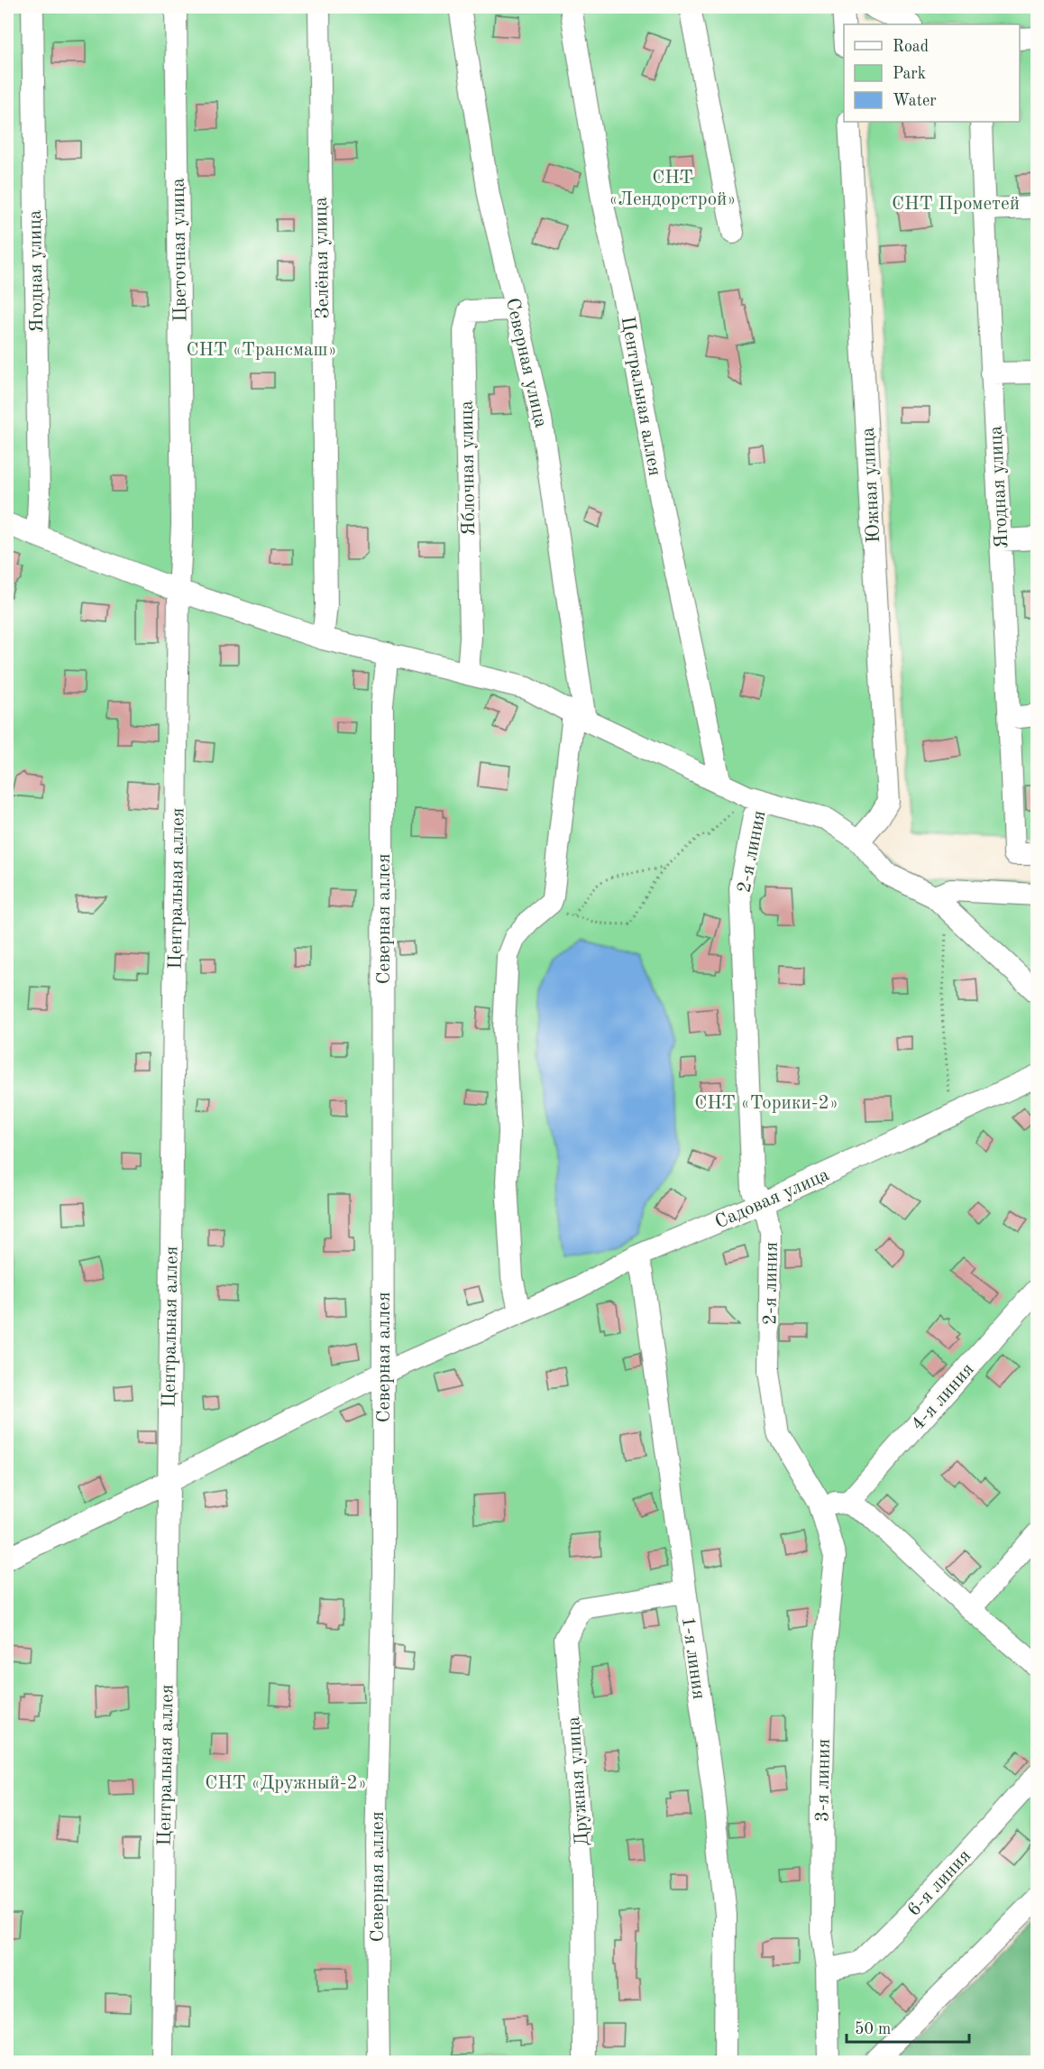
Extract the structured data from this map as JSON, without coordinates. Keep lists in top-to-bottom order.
{
  "streets": {
    "street": [
      "Цветочная улица",
      "Зелёная улица",
      "Ягодная улица",
      "Северная улица",
      "Центральная аллея",
      "Яблочная улица",
      "Южная улица",
      "2-я линия",
      "Северная аллея",
      "Садовая улица",
      "4-я линия",
      "1-я линия",
      "3-я линия",
      "Дружная улица",
      "6-я линия"
    ]
  },
  "crossings": [
    ["Цветочная улица", "Центральная аллея"],
    ["Северная улица", "Яблочная улица"],
    ["Центральная аллея", "Садовая улица"],
    ["2-я линия", "Садовая улица"],
    ["2-я линия", "3-я линия"],
    ["Северная аллея", "Садовая улица"],
    ["Садовая улица", "1-я линия"],
    ["1-я линия", "Дружная улица"],
    ["3-я линия", "6-я линия"]
  ],
  "parks": [
    "СНТ «Лендорстрой»",
    "СНТ Прометей",
    "СНТ «Трансмаш»",
    "СНТ «Торики-2»",
    "СНТ «Дружный-2»"
  ],
  "legend": ["Road", "Park", "Water"],
  "scale_bar": "50 m"
}
